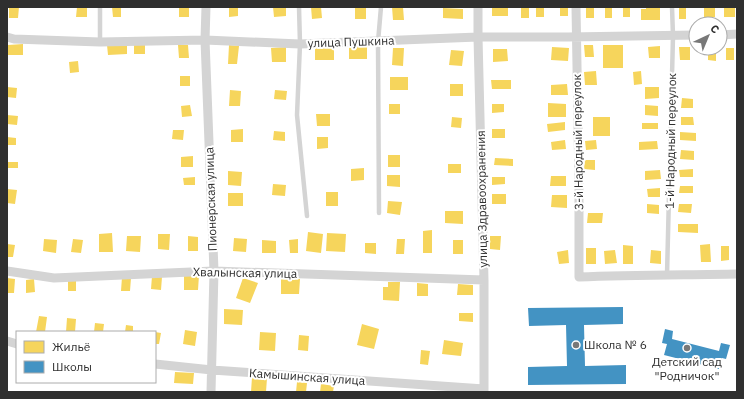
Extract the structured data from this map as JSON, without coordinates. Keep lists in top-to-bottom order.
{
  "streets": {
    "street": [
      "улица Пушкина",
      "3-й Народный переулок",
      "Пионерская улица",
      "улица Здравоохранения",
      "Хвалынская улица",
      "Камышинская улица"
    ],
    "lane": ["1-й Народный переулок"]
  },
  "crossings": [
    ["улица Пушкина", "1-й Народный переулок"],
    ["улица Пушкина", "3-й Народный переулок"],
    ["улица Пушкина", "Пионерская улица"],
    ["улица Пушкина", "улица Здравоохранения"],
    ["1-й Народный переулок", "3-й Народный переулок"],
    ["Пионерская улица", "Хвалынская улица"],
    ["Пионерская улица", "Камышинская улица"],
    ["улица Здравоохранения", "Хвалынская улица"],
    ["улица Здравоохранения", "Камышинская улица"]
  ],
  "places": ["Школа № 6", "Детский сад \"Родничок\""],
  "legend": ["Жильё", "Школы"],
  "north": "top right"
}
